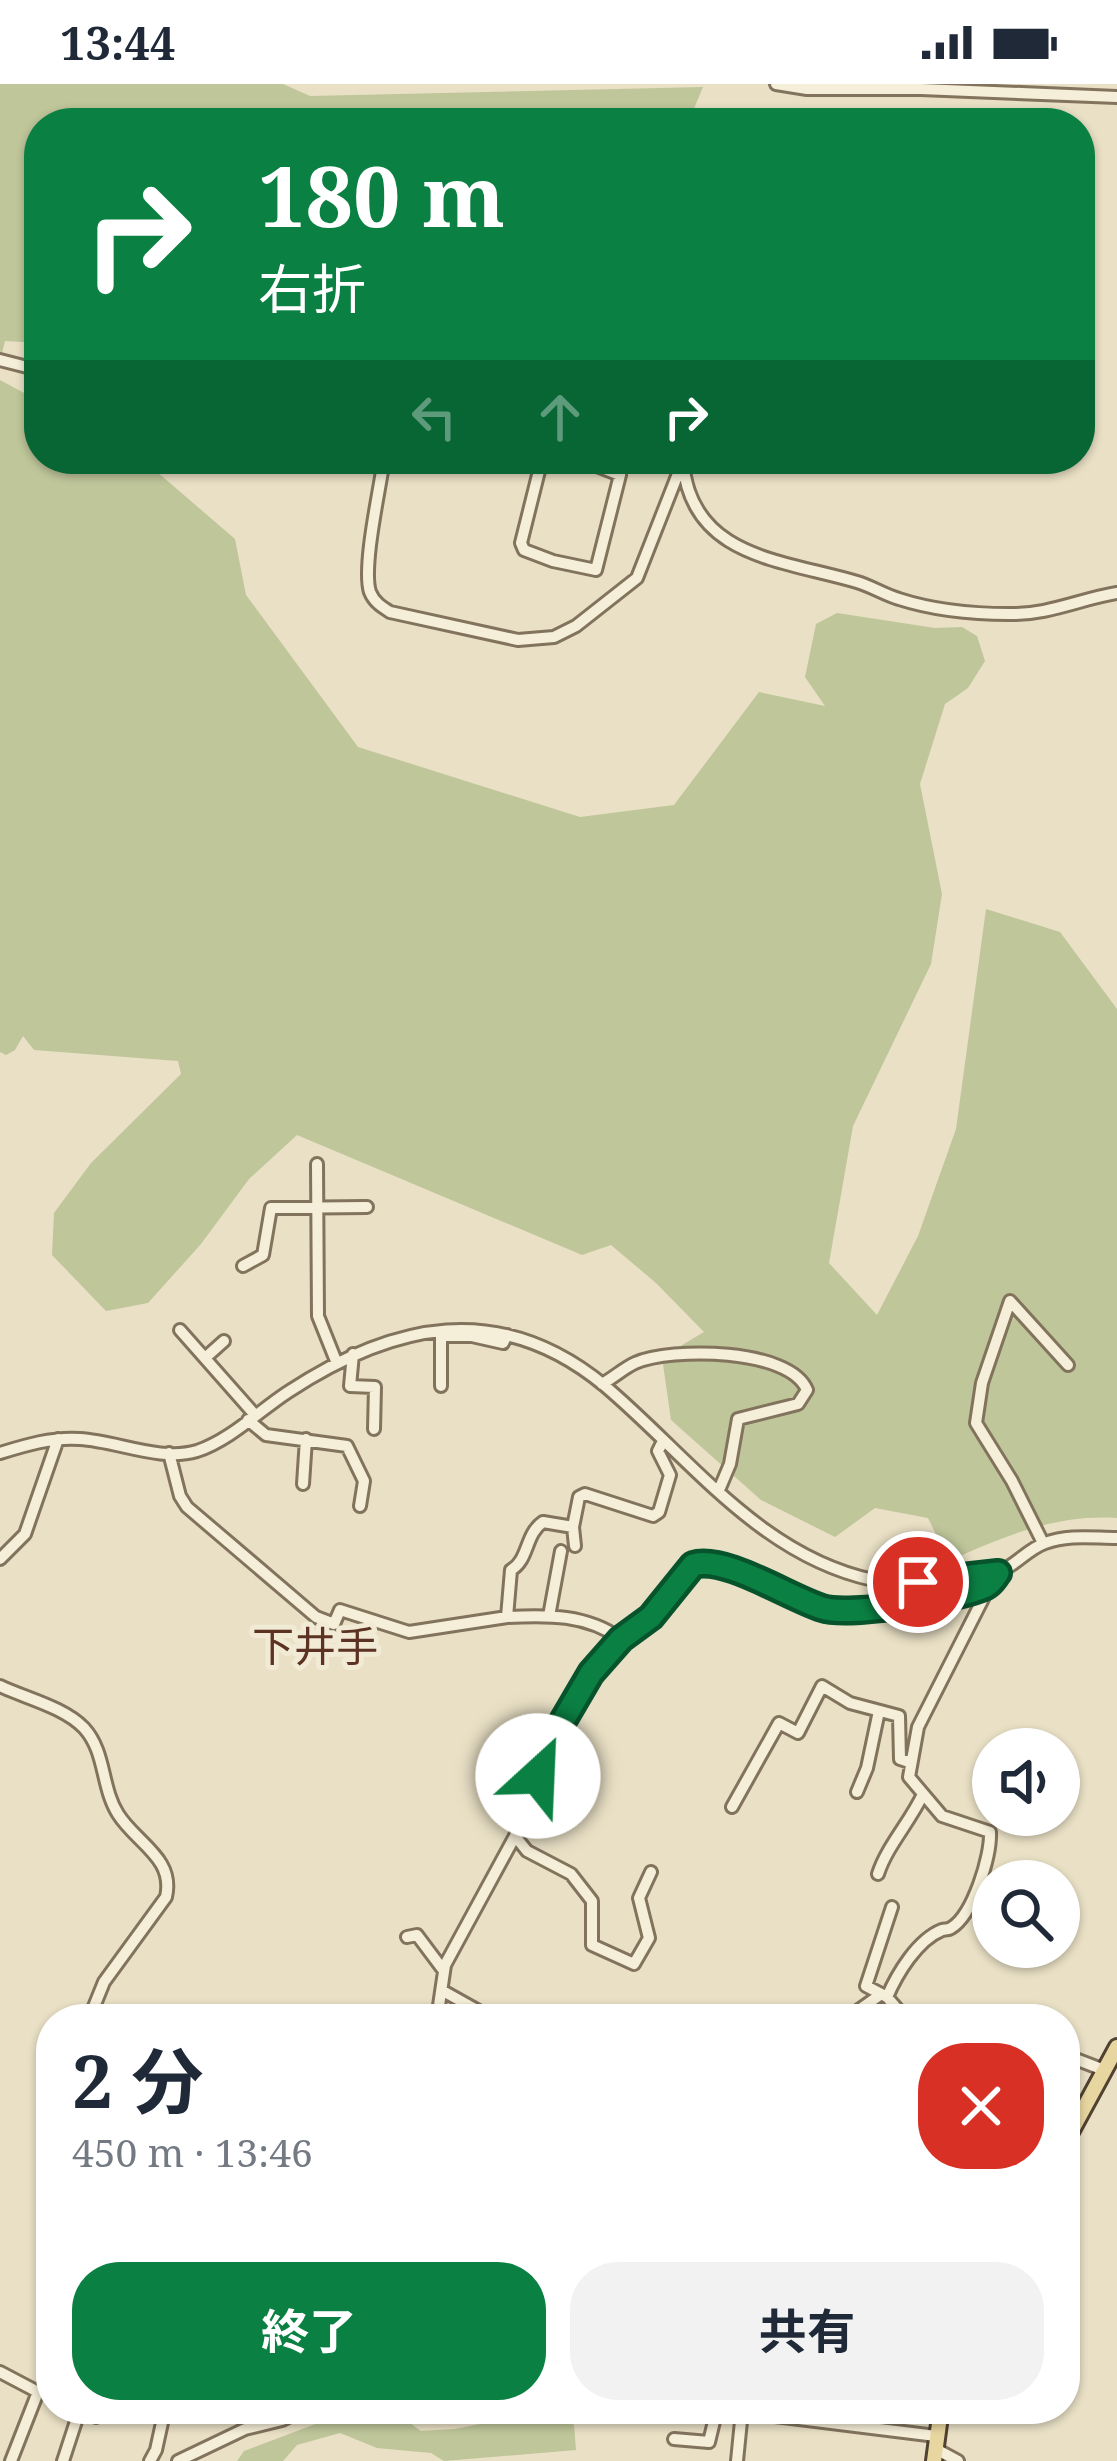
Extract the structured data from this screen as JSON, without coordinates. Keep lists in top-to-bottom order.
{
  "districts": ["下井手"],
  "page": {
    "status": "13:44",
    "turn": ["180 m", "右折"],
    "heading": ["2 分", "450 m · 13:46"],
    "buttons": ["終了", "共有"]
  }
}
